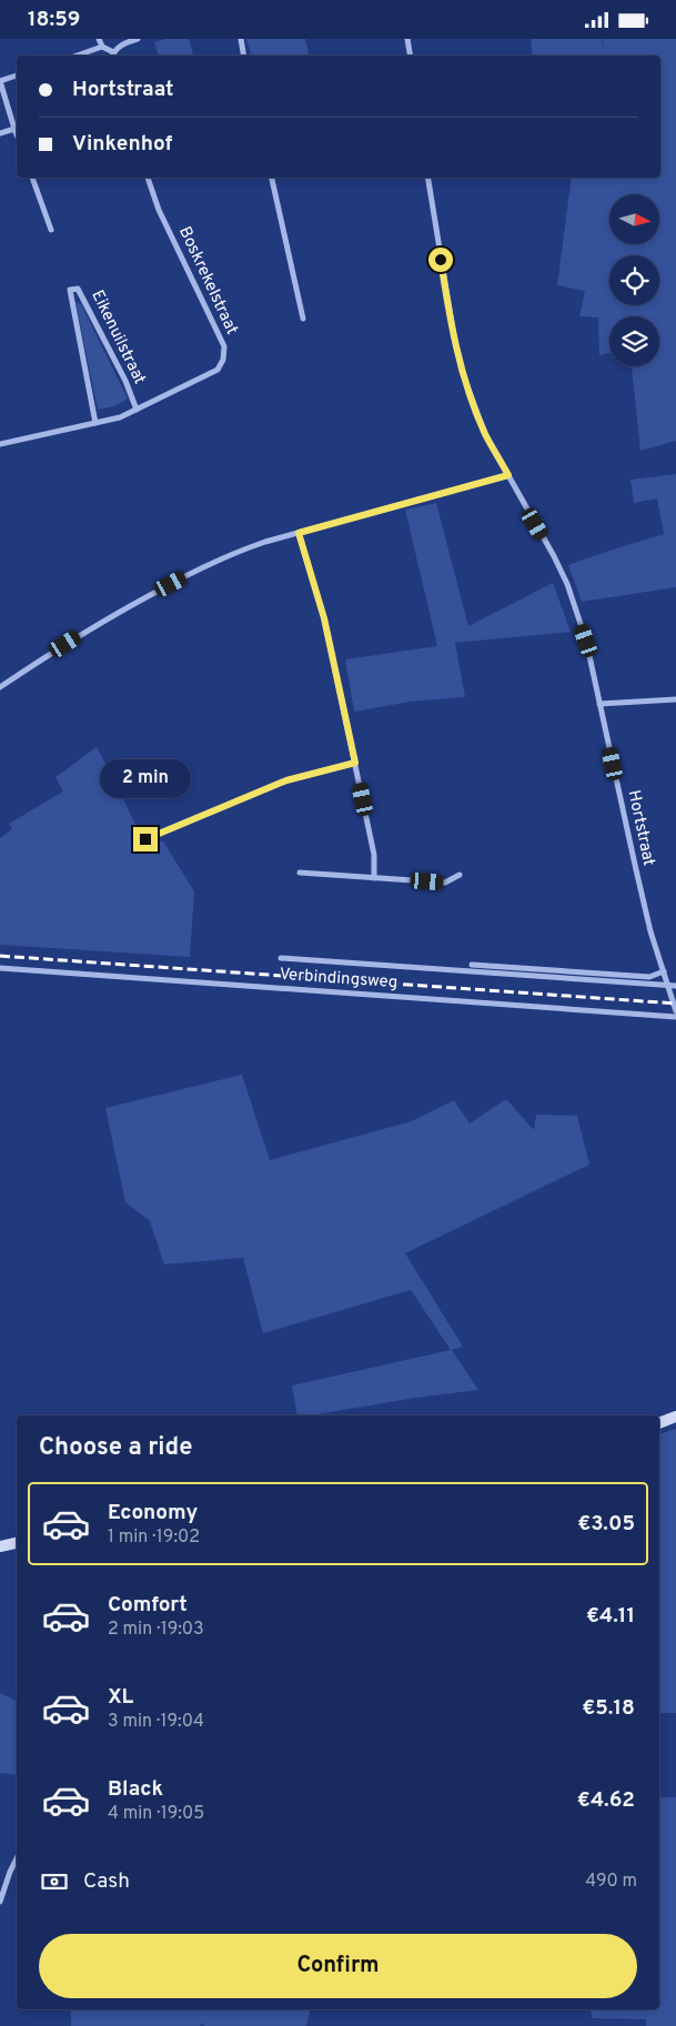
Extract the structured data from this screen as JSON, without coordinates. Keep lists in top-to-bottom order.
{
  "streets": {
    "street": [
      "Boskrekelstraat",
      "Eikenuilstraat",
      "Hortstraat",
      "Verbindingsweg"
    ]
  },
  "crossings": [
    ["Boskrekelstraat", "Eikenuilstraat"]
  ],
  "north": "right",
  "page": {
    "status": "18:59",
    "banner": ["Hortstraat", "Vinkenhof"],
    "bubble": "2 min",
    "heading": "Choose a ride",
    "list": [
      {
        "name": "Economy",
        "note": "1 min · 19:02",
        "value": "€3.05"
      },
      {
        "name": "Comfort",
        "note": "2 min · 19:03",
        "value": "€4.11"
      },
      {
        "name": "XL",
        "note": "3 min · 19:04",
        "value": "€5.18"
      },
      {
        "name": "Black",
        "note": "4 min · 19:05",
        "value": "€4.62"
      }
    ],
    "pay": ["Cash", "490 m"],
    "buttons": "Confirm"
  }
}
